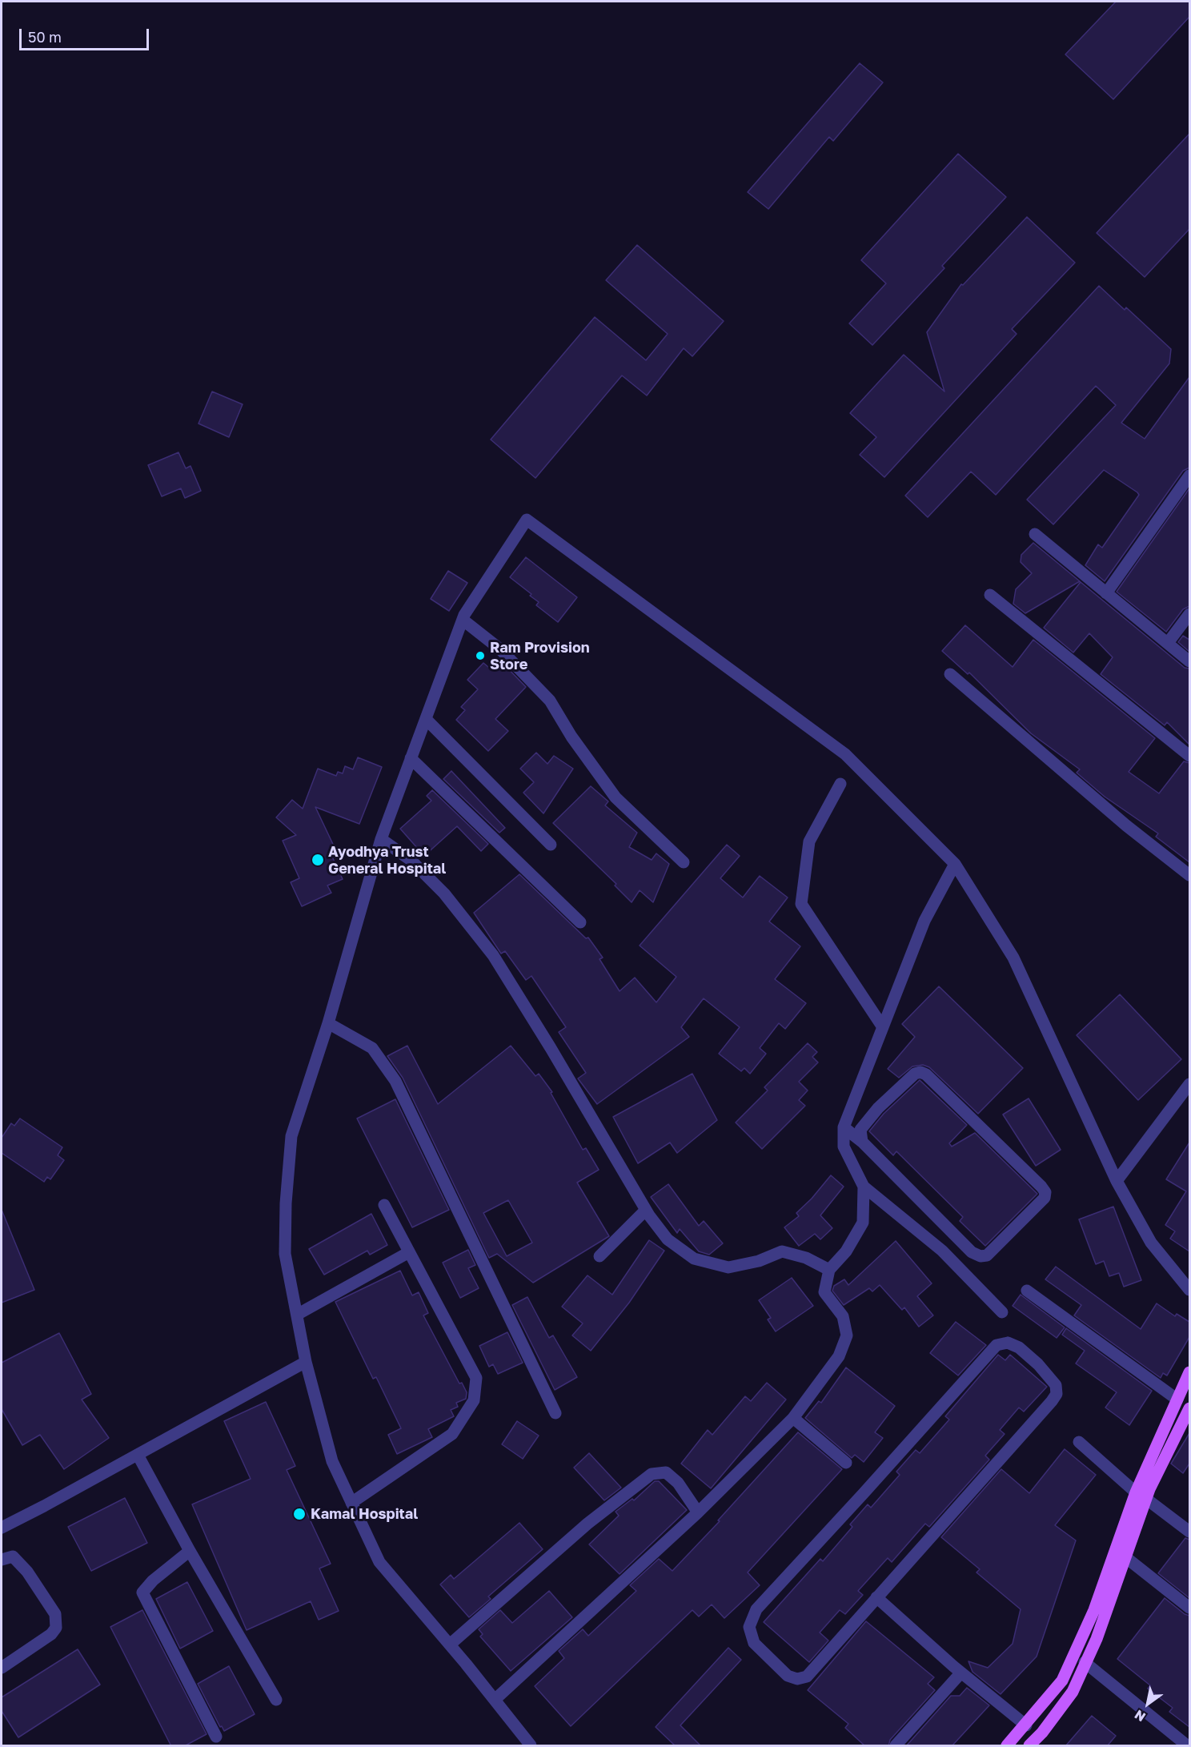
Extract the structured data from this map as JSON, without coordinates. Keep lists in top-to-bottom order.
{
  "places": ["Ram Provision Store", "Ayodhya Trust General Hospital", "Kamal Hospital"],
  "scale_bar": "50 m",
  "north": "bottom left"
}
